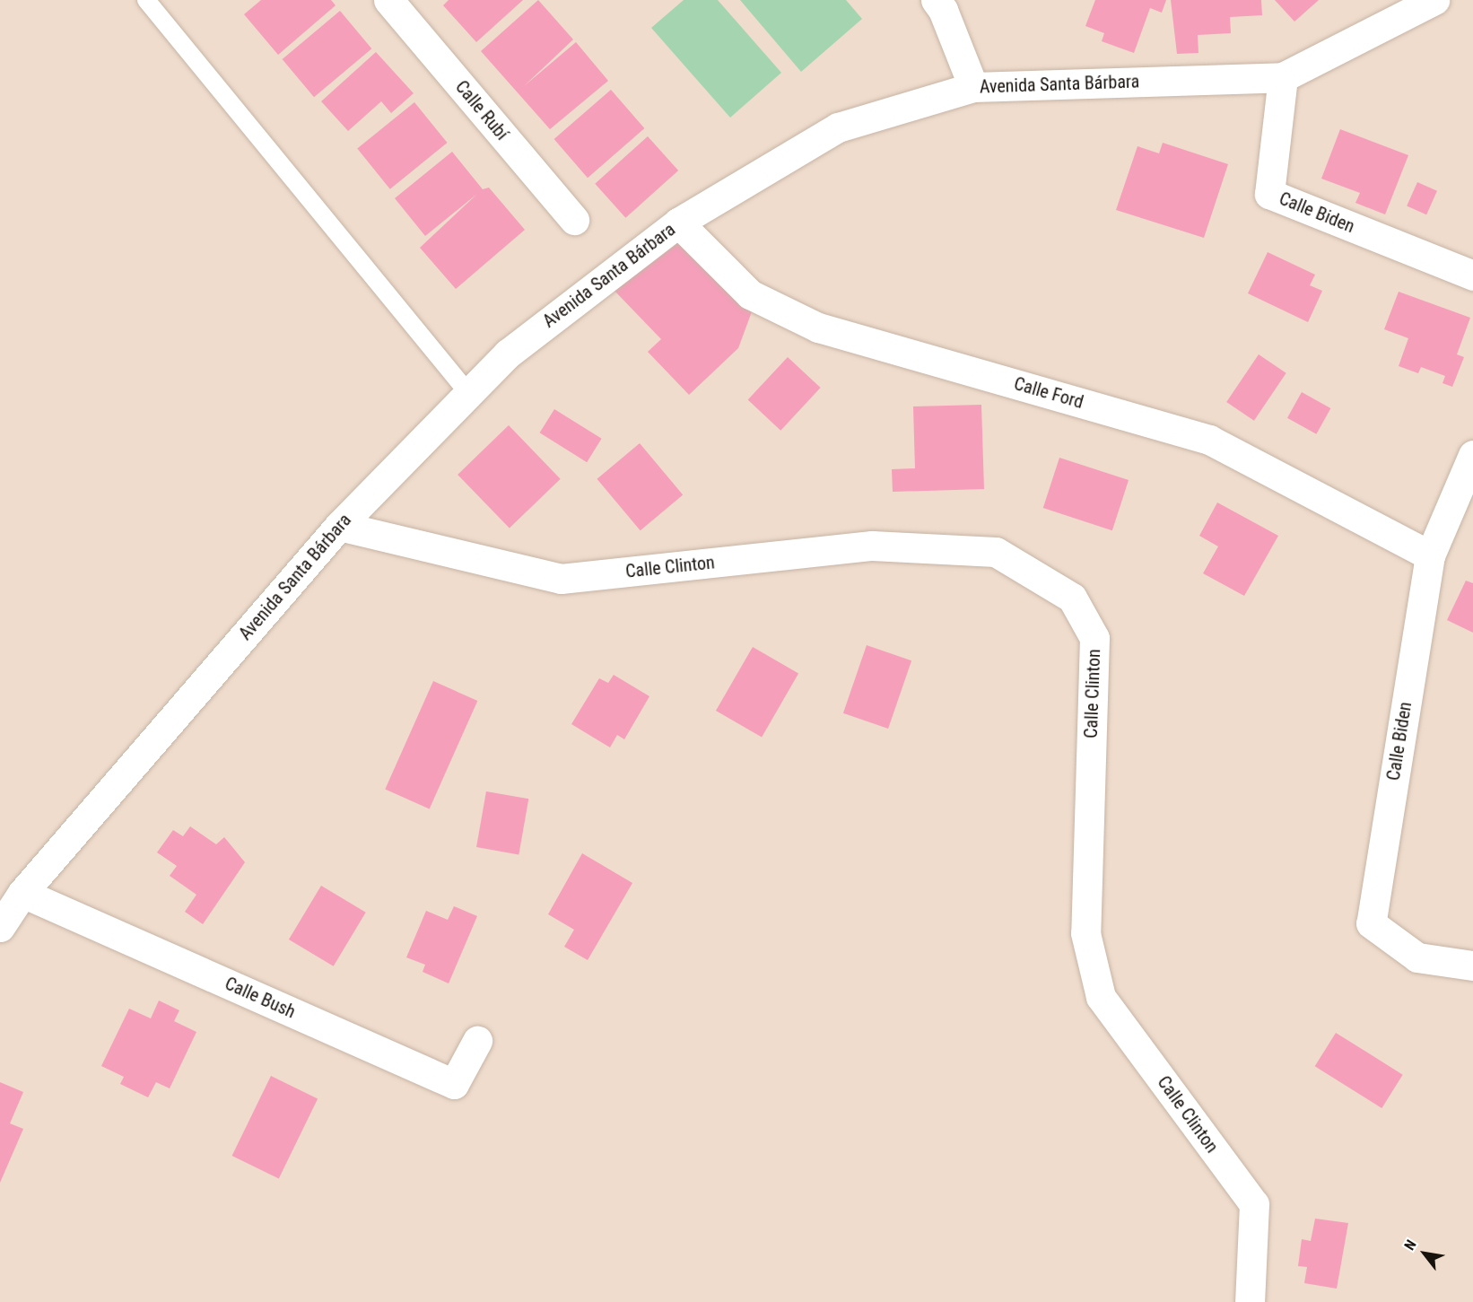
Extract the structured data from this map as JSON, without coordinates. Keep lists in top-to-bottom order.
{
  "streets": {
    "street": [
      "Avenida Santa Bárbara",
      "Calle Rubí",
      "Calle Biden",
      "Calle Ford",
      "Calle Clinton",
      "Calle Bush"
    ]
  },
  "crossings": [
    ["Avenida Santa Bárbara", "Calle Biden"],
    ["Avenida Santa Bárbara", "Calle Ford"],
    ["Avenida Santa Bárbara", "Calle Clinton"],
    ["Avenida Santa Bárbara", "Calle Bush"],
    ["Calle Biden", "Calle Ford"]
  ],
  "north": "top left"
}
